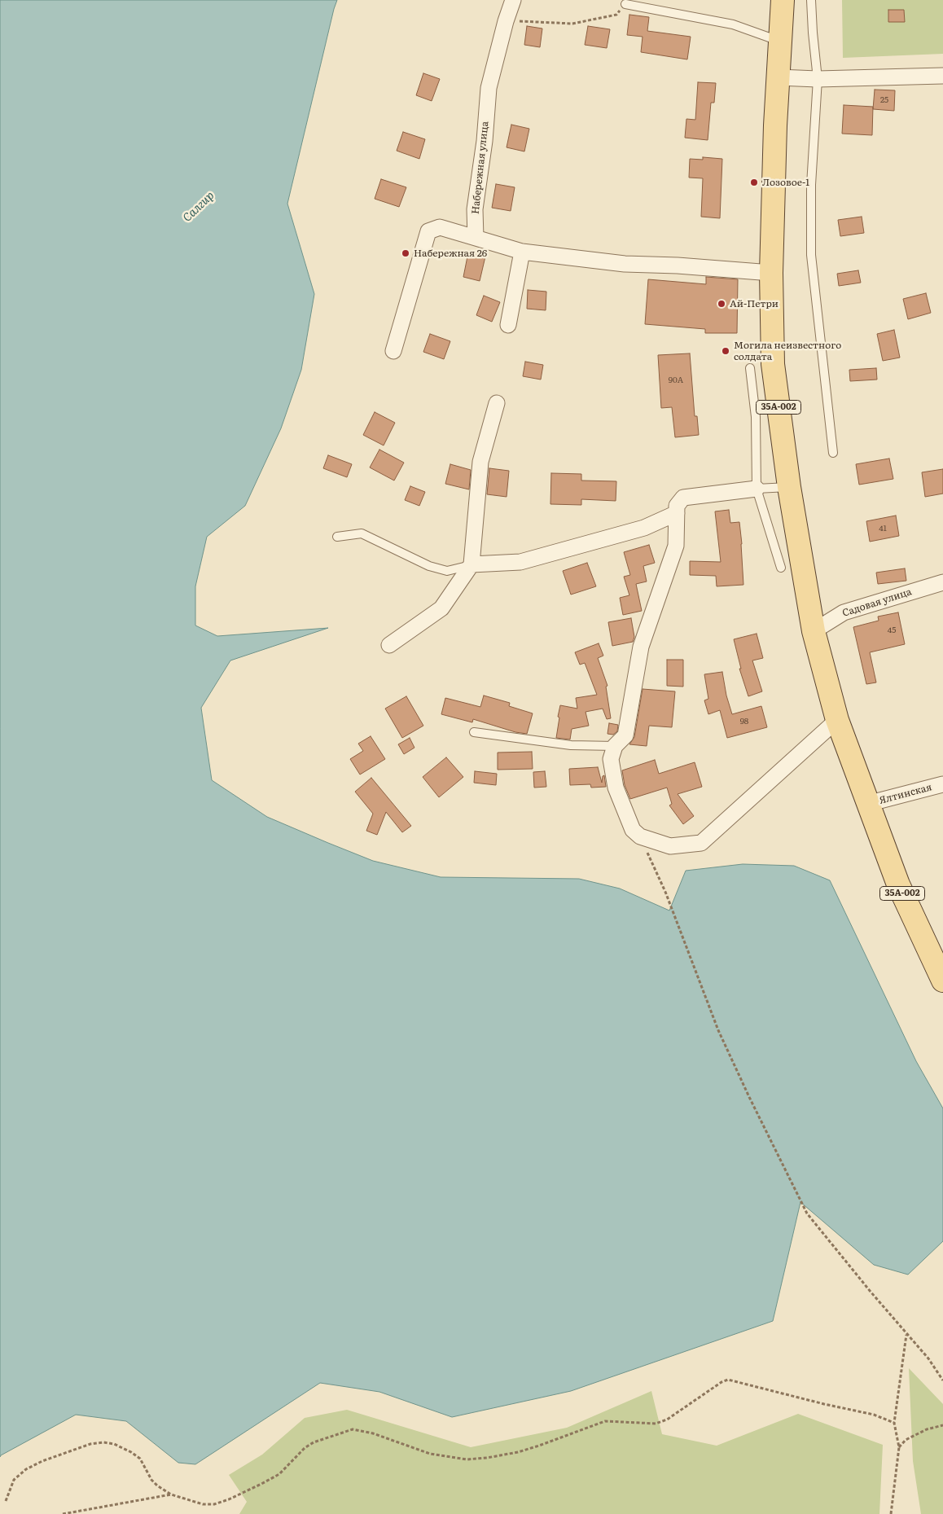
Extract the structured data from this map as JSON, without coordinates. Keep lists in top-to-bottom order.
{
  "streets": {
    "main road": ["35А-002"],
    "street": ["Набережная улица", "Садовая улица", "Ялтинская"]
  },
  "crossings": [
    ["35А-002", "Садовая улица"],
    ["35А-002", "Ялтинская"]
  ],
  "water": ["Салгир"],
  "places": [
    "Лозовое-1",
    "Набережная 26",
    "Ай-Петри",
    "Могила неизвестного солдата"
  ],
  "house_numbers": [
    "25",
    "90А",
    "41",
    "45",
    "98"
  ]
}
